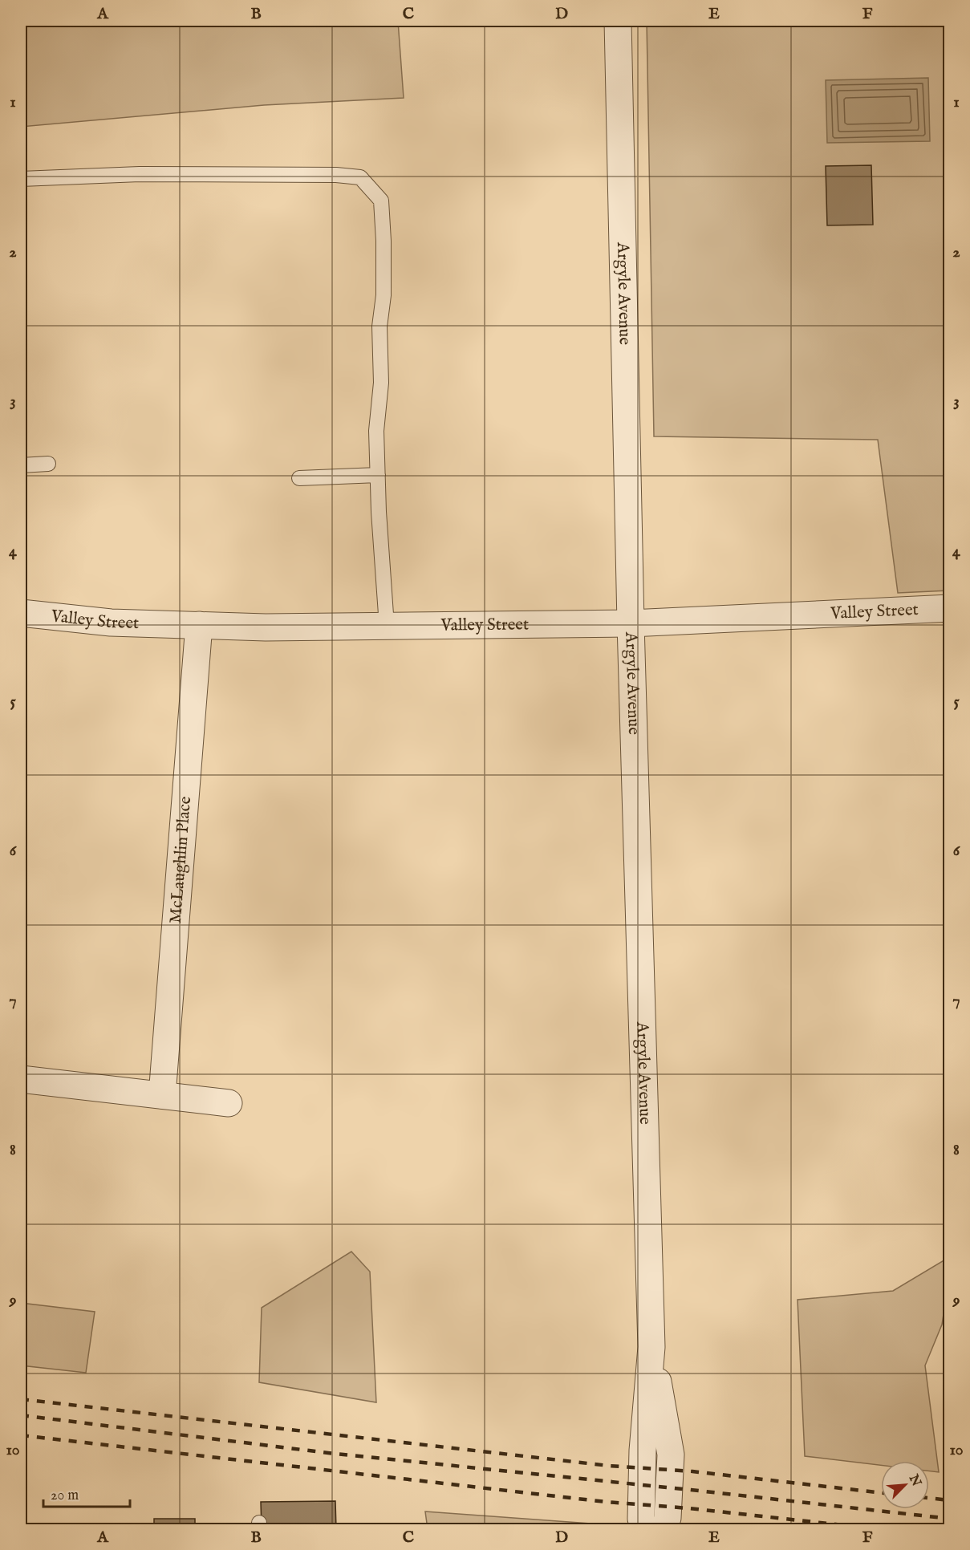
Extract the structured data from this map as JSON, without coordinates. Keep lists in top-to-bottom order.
{
  "streets": {
    "street": ["Argyle Avenue", "Valley Street", "McLaughlin Place"]
  },
  "crossings": [
    ["Argyle Avenue", "Valley Street"],
    ["Valley Street", "McLaughlin Place"]
  ],
  "scale_bar": "20 m",
  "north": "top right",
  "grid": {
    "columns": [
      "A",
      "B",
      "C",
      "D",
      "E",
      "F"
    ],
    "rows": [
      "1",
      "2",
      "3",
      "4",
      "5",
      "6",
      "7",
      "8",
      "9",
      "10"
    ]
  }
}
